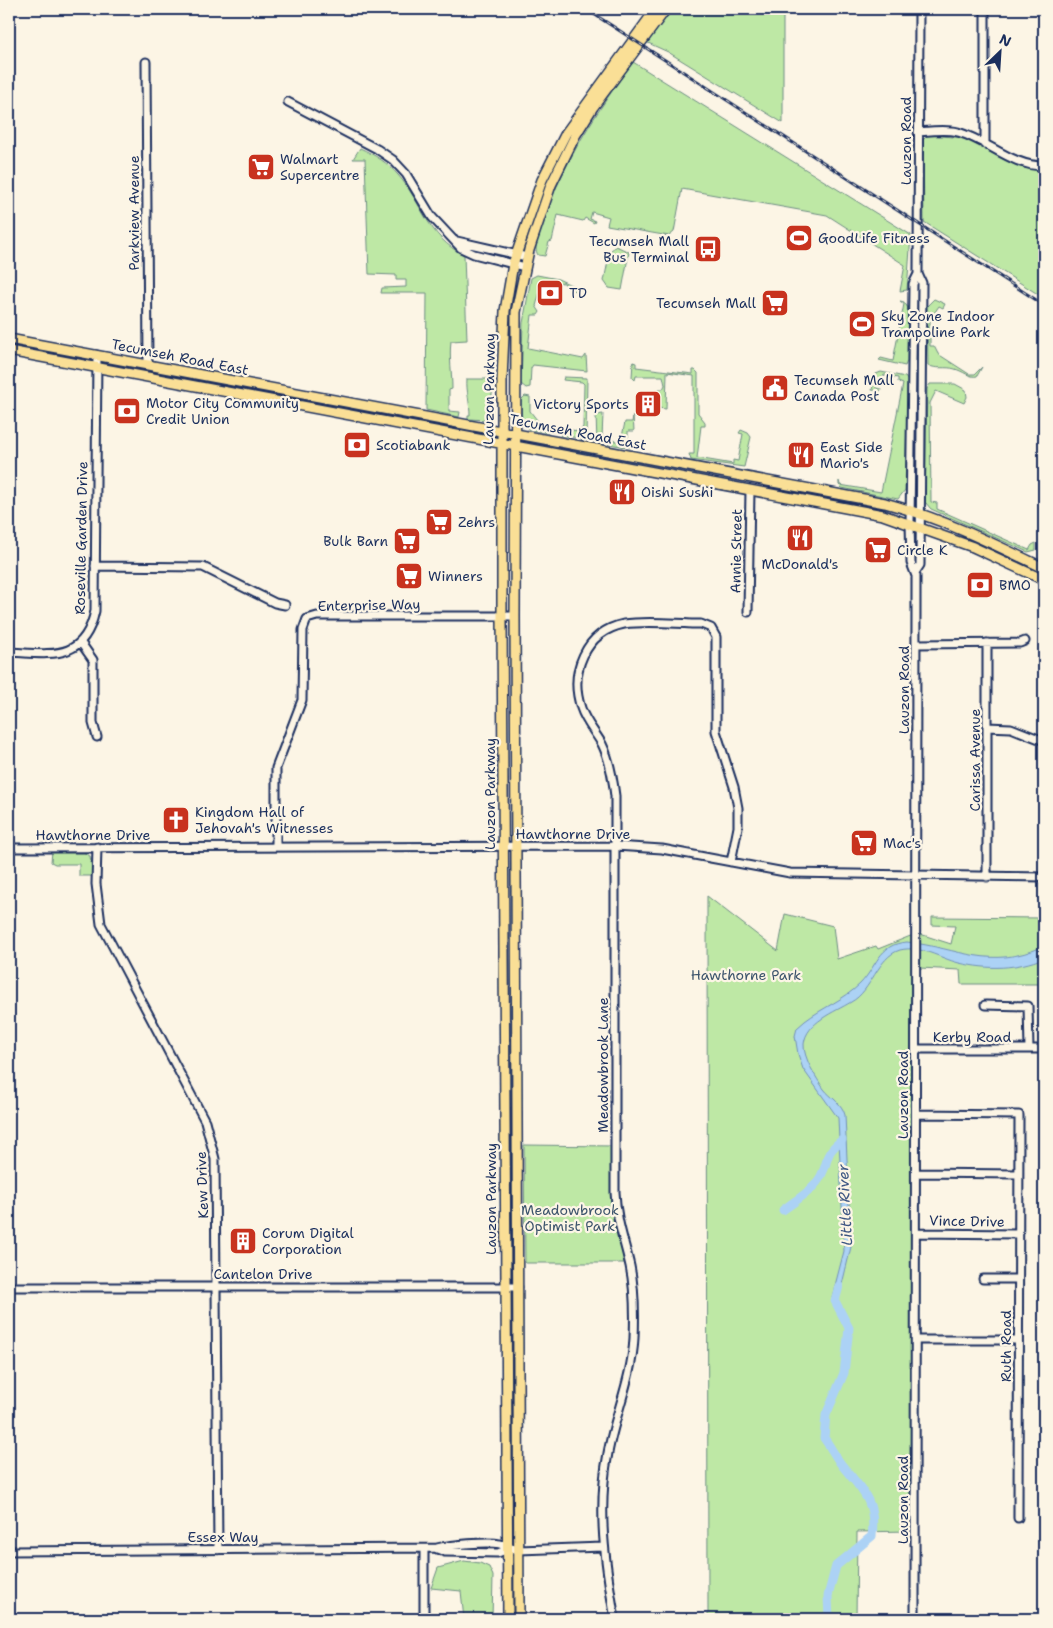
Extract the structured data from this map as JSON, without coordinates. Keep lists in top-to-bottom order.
{
  "streets": {
    "main road": ["Tecumseh Road East", "Lauzon Parkway"],
    "street": [
      "Lauzon Road",
      "Parkview Avenue",
      "Roseville Garden Drive",
      "Annie Street",
      "Enterprise Way",
      "Carissa Avenue",
      "Hawthorne Drive",
      "Kerby Road",
      "Meadowbrook Lane",
      "Kew Drive",
      "Vince Drive",
      "Cantelon Drive",
      "Ruth Road",
      "Essex Way"
    ]
  },
  "crossings": [
    ["Lauzon Road", "Tecumseh Road East"],
    ["Lauzon Road", "Hawthorne Drive"],
    ["Lauzon Road", "Kerby Road"],
    ["Lauzon Road", "Vince Drive"],
    ["Lauzon Road", "Ruth Road"],
    ["Parkview Avenue", "Tecumseh Road East"],
    ["Tecumseh Road East", "Lauzon Parkway"],
    ["Tecumseh Road East", "Roseville Garden Drive"],
    ["Tecumseh Road East", "Annie Street"],
    ["Lauzon Parkway", "Enterprise Way"],
    ["Lauzon Parkway", "Hawthorne Drive"],
    ["Lauzon Parkway", "Cantelon Drive"],
    ["Lauzon Parkway", "Essex Way"],
    ["Enterprise Way", "Hawthorne Drive"],
    ["Carissa Avenue", "Hawthorne Drive"],
    ["Hawthorne Drive", "Meadowbrook Lane"],
    ["Hawthorne Drive", "Kew Drive"],
    ["Meadowbrook Lane", "Essex Way"],
    ["Kew Drive", "Cantelon Drive"],
    ["Kew Drive", "Essex Way"],
    ["Vince Drive", "Ruth Road"]
  ],
  "water": ["Little River"],
  "parks": ["Hawthorne Park", "Meadowbrook Optimist Park"],
  "places": {
    "supermarket": [
      "Walmart Supercentre",
      "Tecumseh Mall",
      "Zehrs",
      "Bulk Barn",
      "Circle K",
      "Winners",
      "Mac's"
    ],
    "sports": ["GoodLife Fitness", "Sky Zone Indoor Trampoline Park"],
    "bus stop": ["Tecumseh Mall Bus Terminal"],
    "bank": [
      "TD",
      "Motor City Community Credit Union",
      "Scotiabank",
      "BMO"
    ],
    "public building": ["Tecumseh Mall Canada Post"],
    "building": ["Victory Sports", "Corum Digital Corporation"],
    "restaurant": ["East Side Mario's", "Oishi Sushi", "McDonald's"],
    "church": ["Kingdom Hall of Jehovah's Witnesses"]
  },
  "north": "top right"
}
